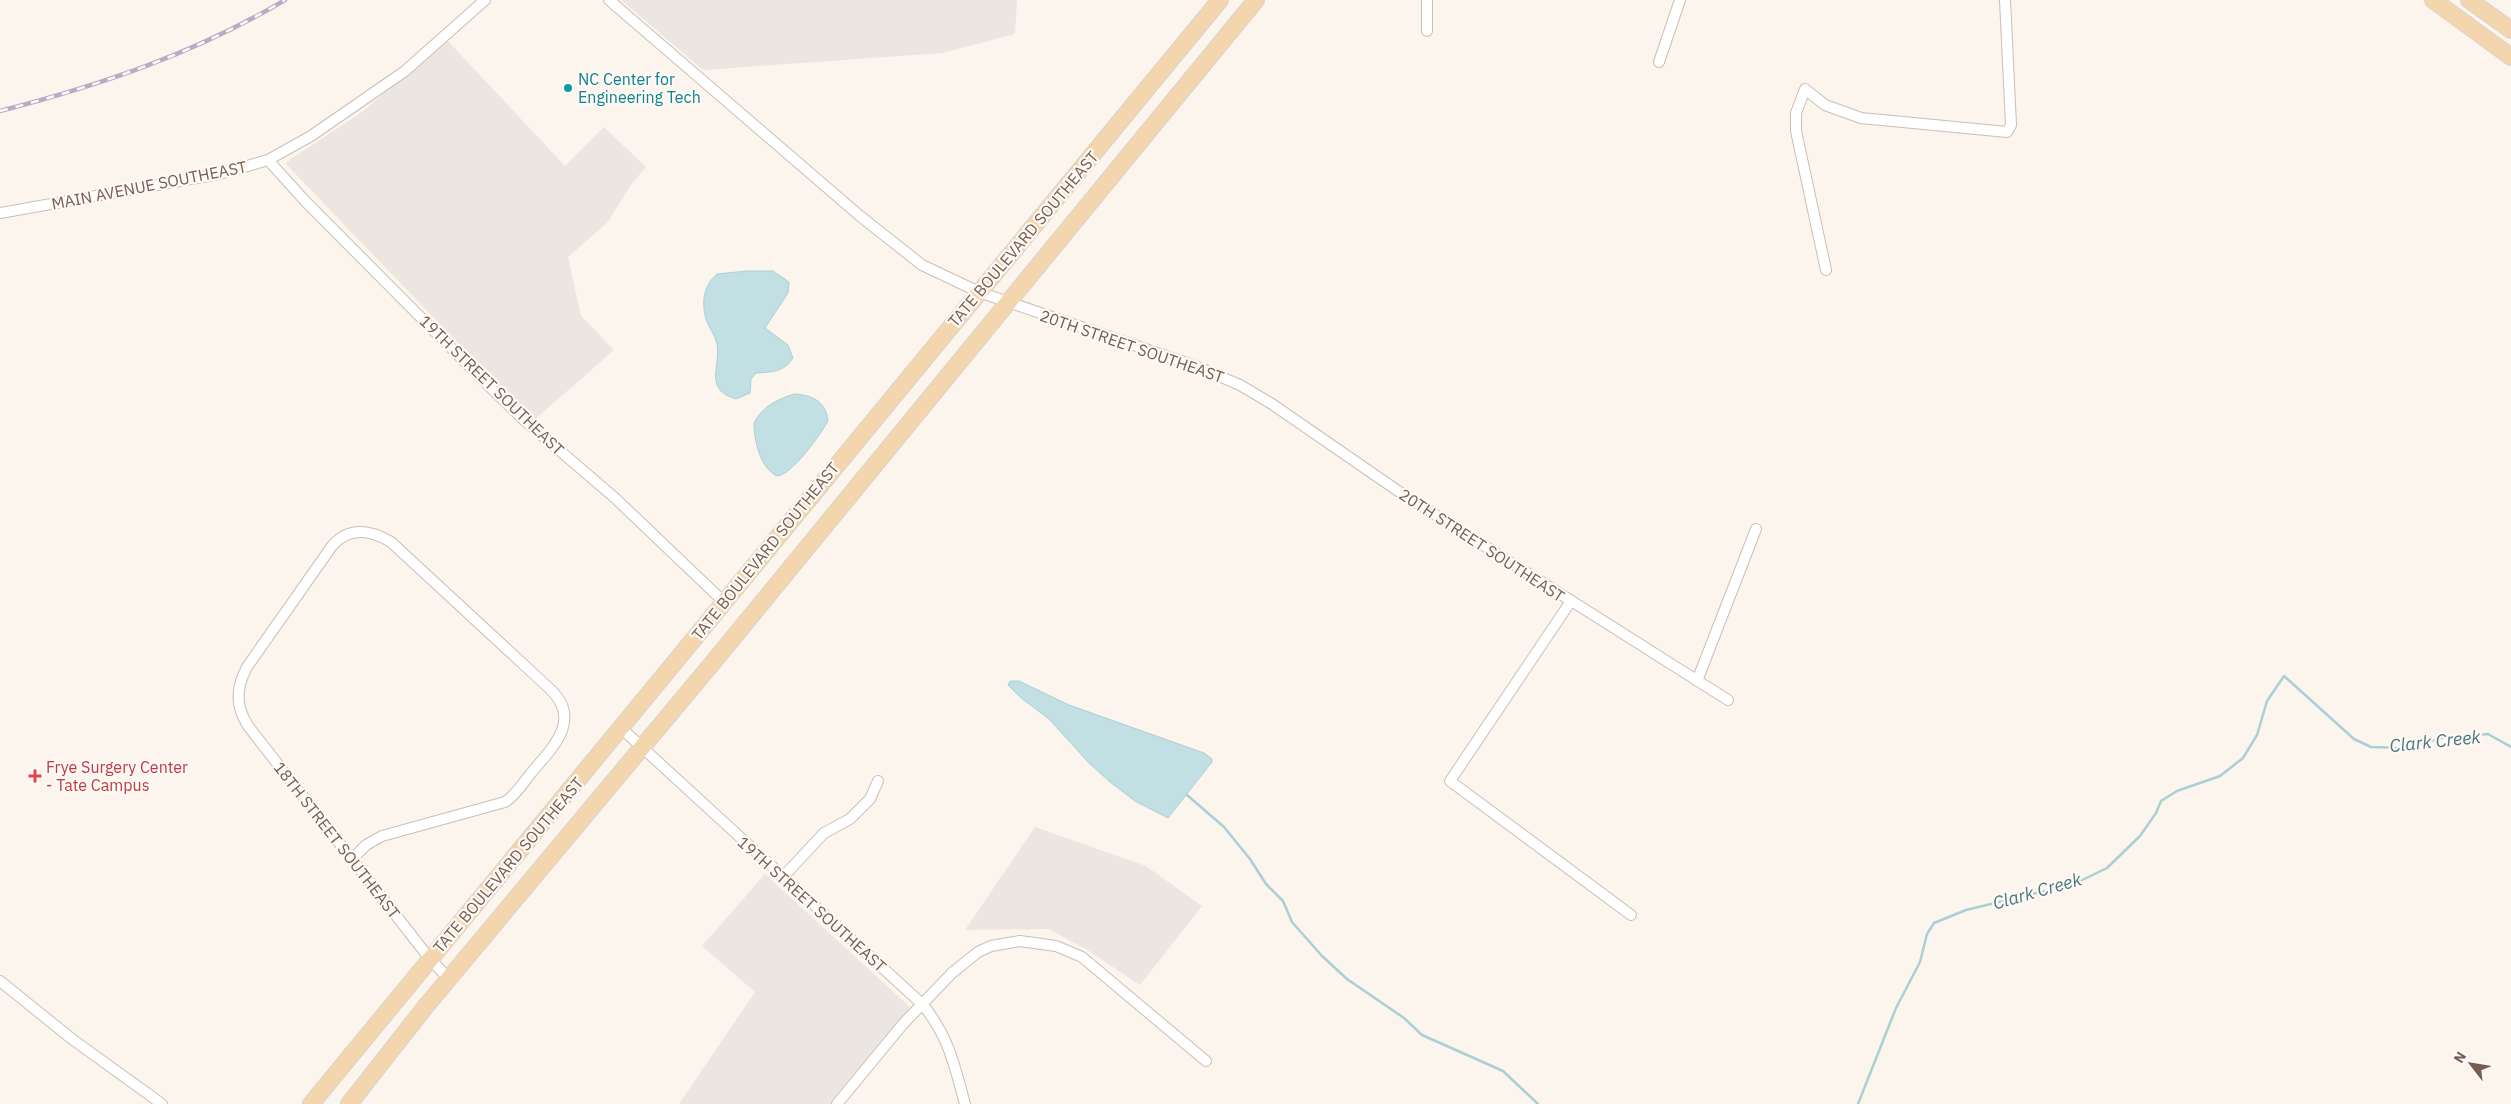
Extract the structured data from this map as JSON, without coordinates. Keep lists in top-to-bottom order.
{
  "streets": {
    "main road": ["TATE BOULEVARD SOUTHEAST"],
    "street": [
      "MAIN AVENUE SOUTHEAST",
      "20TH STREET SOUTHEAST",
      "19TH STREET SOUTHEAST",
      "18TH STREET SOUTHEAST"
    ]
  },
  "crossings": [
    ["MAIN AVENUE SOUTHEAST", "19TH STREET SOUTHEAST"],
    ["TATE BOULEVARD SOUTHEAST", "20TH STREET SOUTHEAST"],
    ["TATE BOULEVARD SOUTHEAST", "19TH STREET SOUTHEAST"],
    ["TATE BOULEVARD SOUTHEAST", "18TH STREET SOUTHEAST"]
  ],
  "water": ["Clark Creek"],
  "places": {
    "other": ["NC Center for Engineering Tech"],
    "health": ["Frye Surgery Center - Tate Campus"]
  },
  "north": "top left"
}
